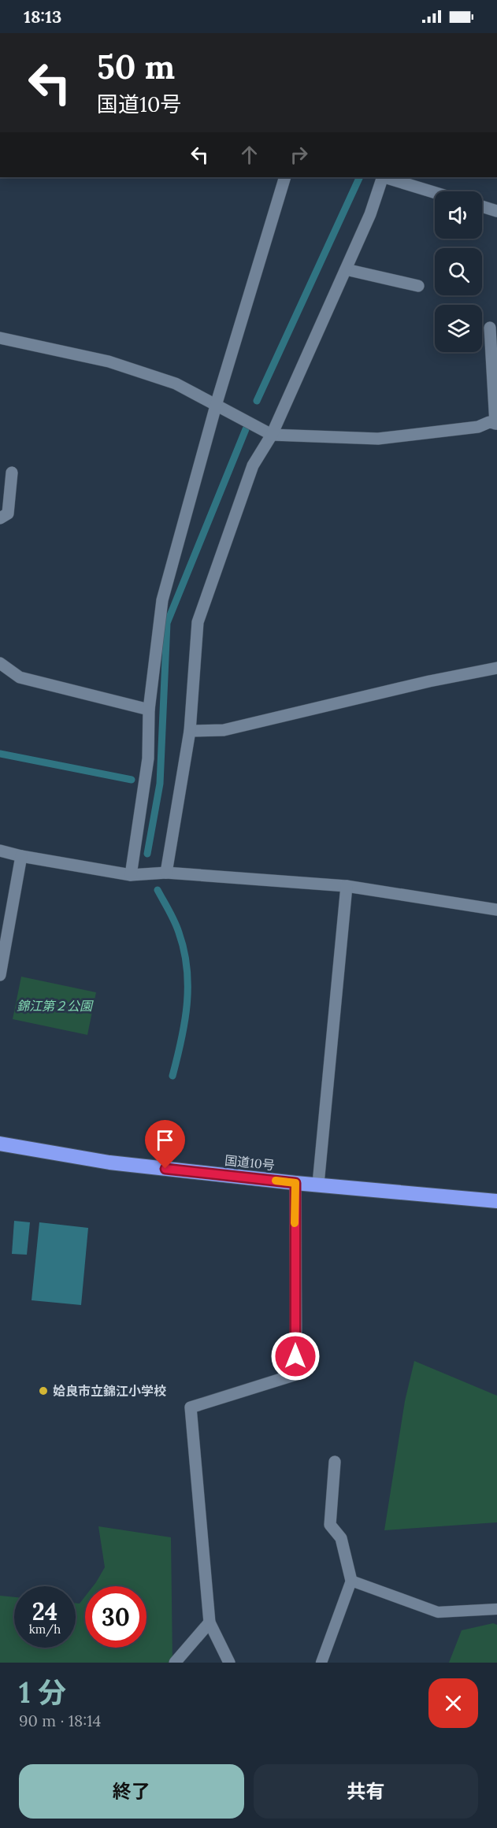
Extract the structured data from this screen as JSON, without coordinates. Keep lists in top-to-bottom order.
{
  "streets": {
    "highway": ["国道10号"]
  },
  "parks": ["錦江第２公園"],
  "places": ["姶良市立錦江小学校"],
  "page": {
    "status": "18:13",
    "turn": ["50 m", "国道10号"],
    "speed": "24 km/h",
    "limit": "30",
    "heading": ["1 分", "90 m · 18:14"],
    "buttons": ["終了", "共有"]
  }
}
